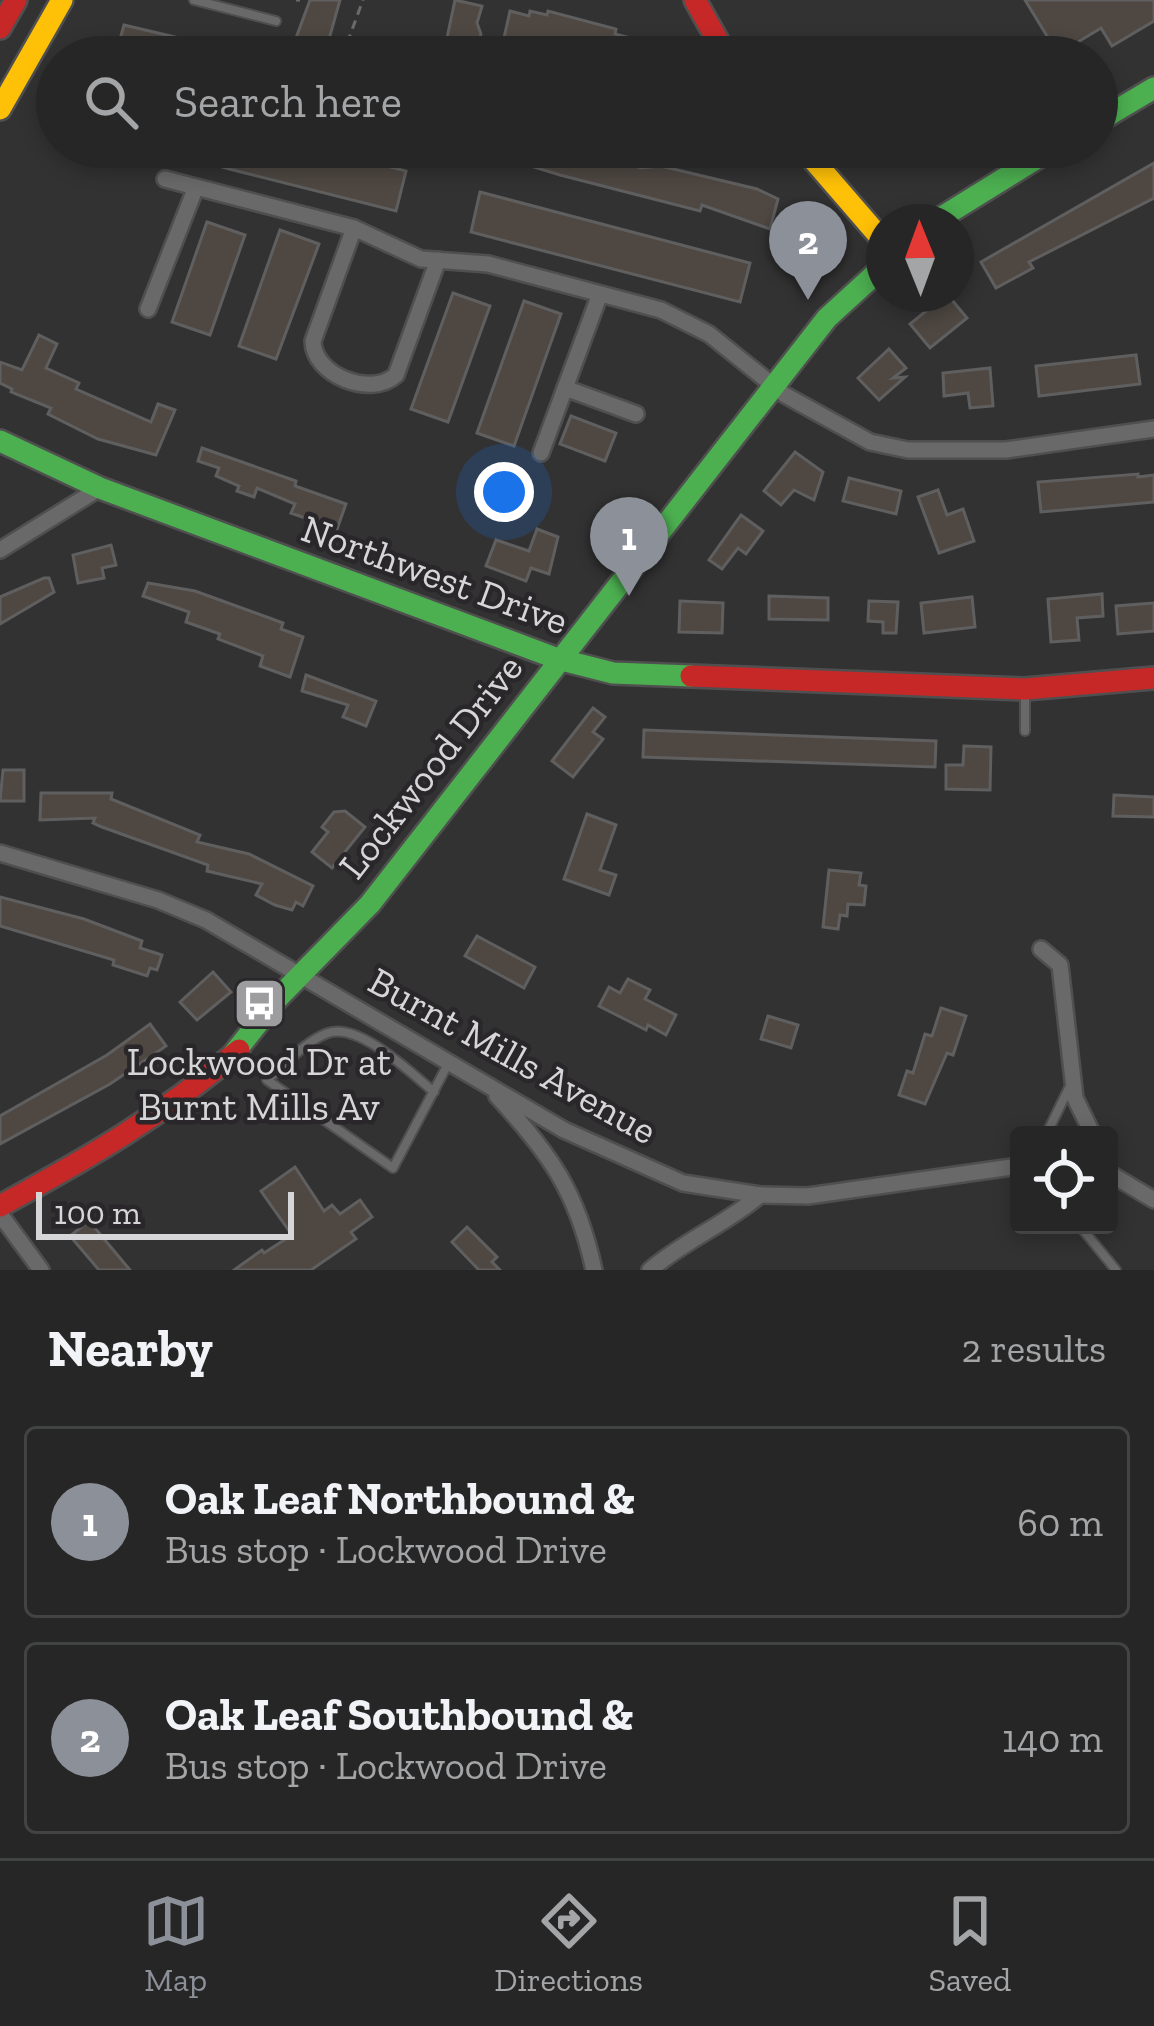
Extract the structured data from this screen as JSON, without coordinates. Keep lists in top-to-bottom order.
{
  "streets": {
    "main road": ["Northwest Drive", "Lockwood Drive"],
    "street": ["Burnt Mills Avenue"]
  },
  "crossings": [
    ["Northwest Drive", "Lockwood Drive"],
    ["Lockwood Drive", "Burnt Mills Avenue"]
  ],
  "places": {
    "bus stop": ["Lockwood Dr at Burnt Mills Av"]
  },
  "scale_bar": "100 m",
  "north": "top",
  "page": {
    "search": "Search here",
    "pins": ["2", "1"],
    "scale": "100 m",
    "heading": ["Nearby", "2 results"],
    "list": [
      {
        "mark": "1",
        "name": "Oak Leaf Northbound &",
        "note": "Bus stop · Lockwood Drive",
        "value": "60 m"
      },
      {
        "mark": "2",
        "name": "Oak Leaf Southbound &",
        "note": "Bus stop · Lockwood Drive",
        "value": "140 m"
      }
    ],
    "nav": ["Map", "Directions", "Saved"]
  }
}
